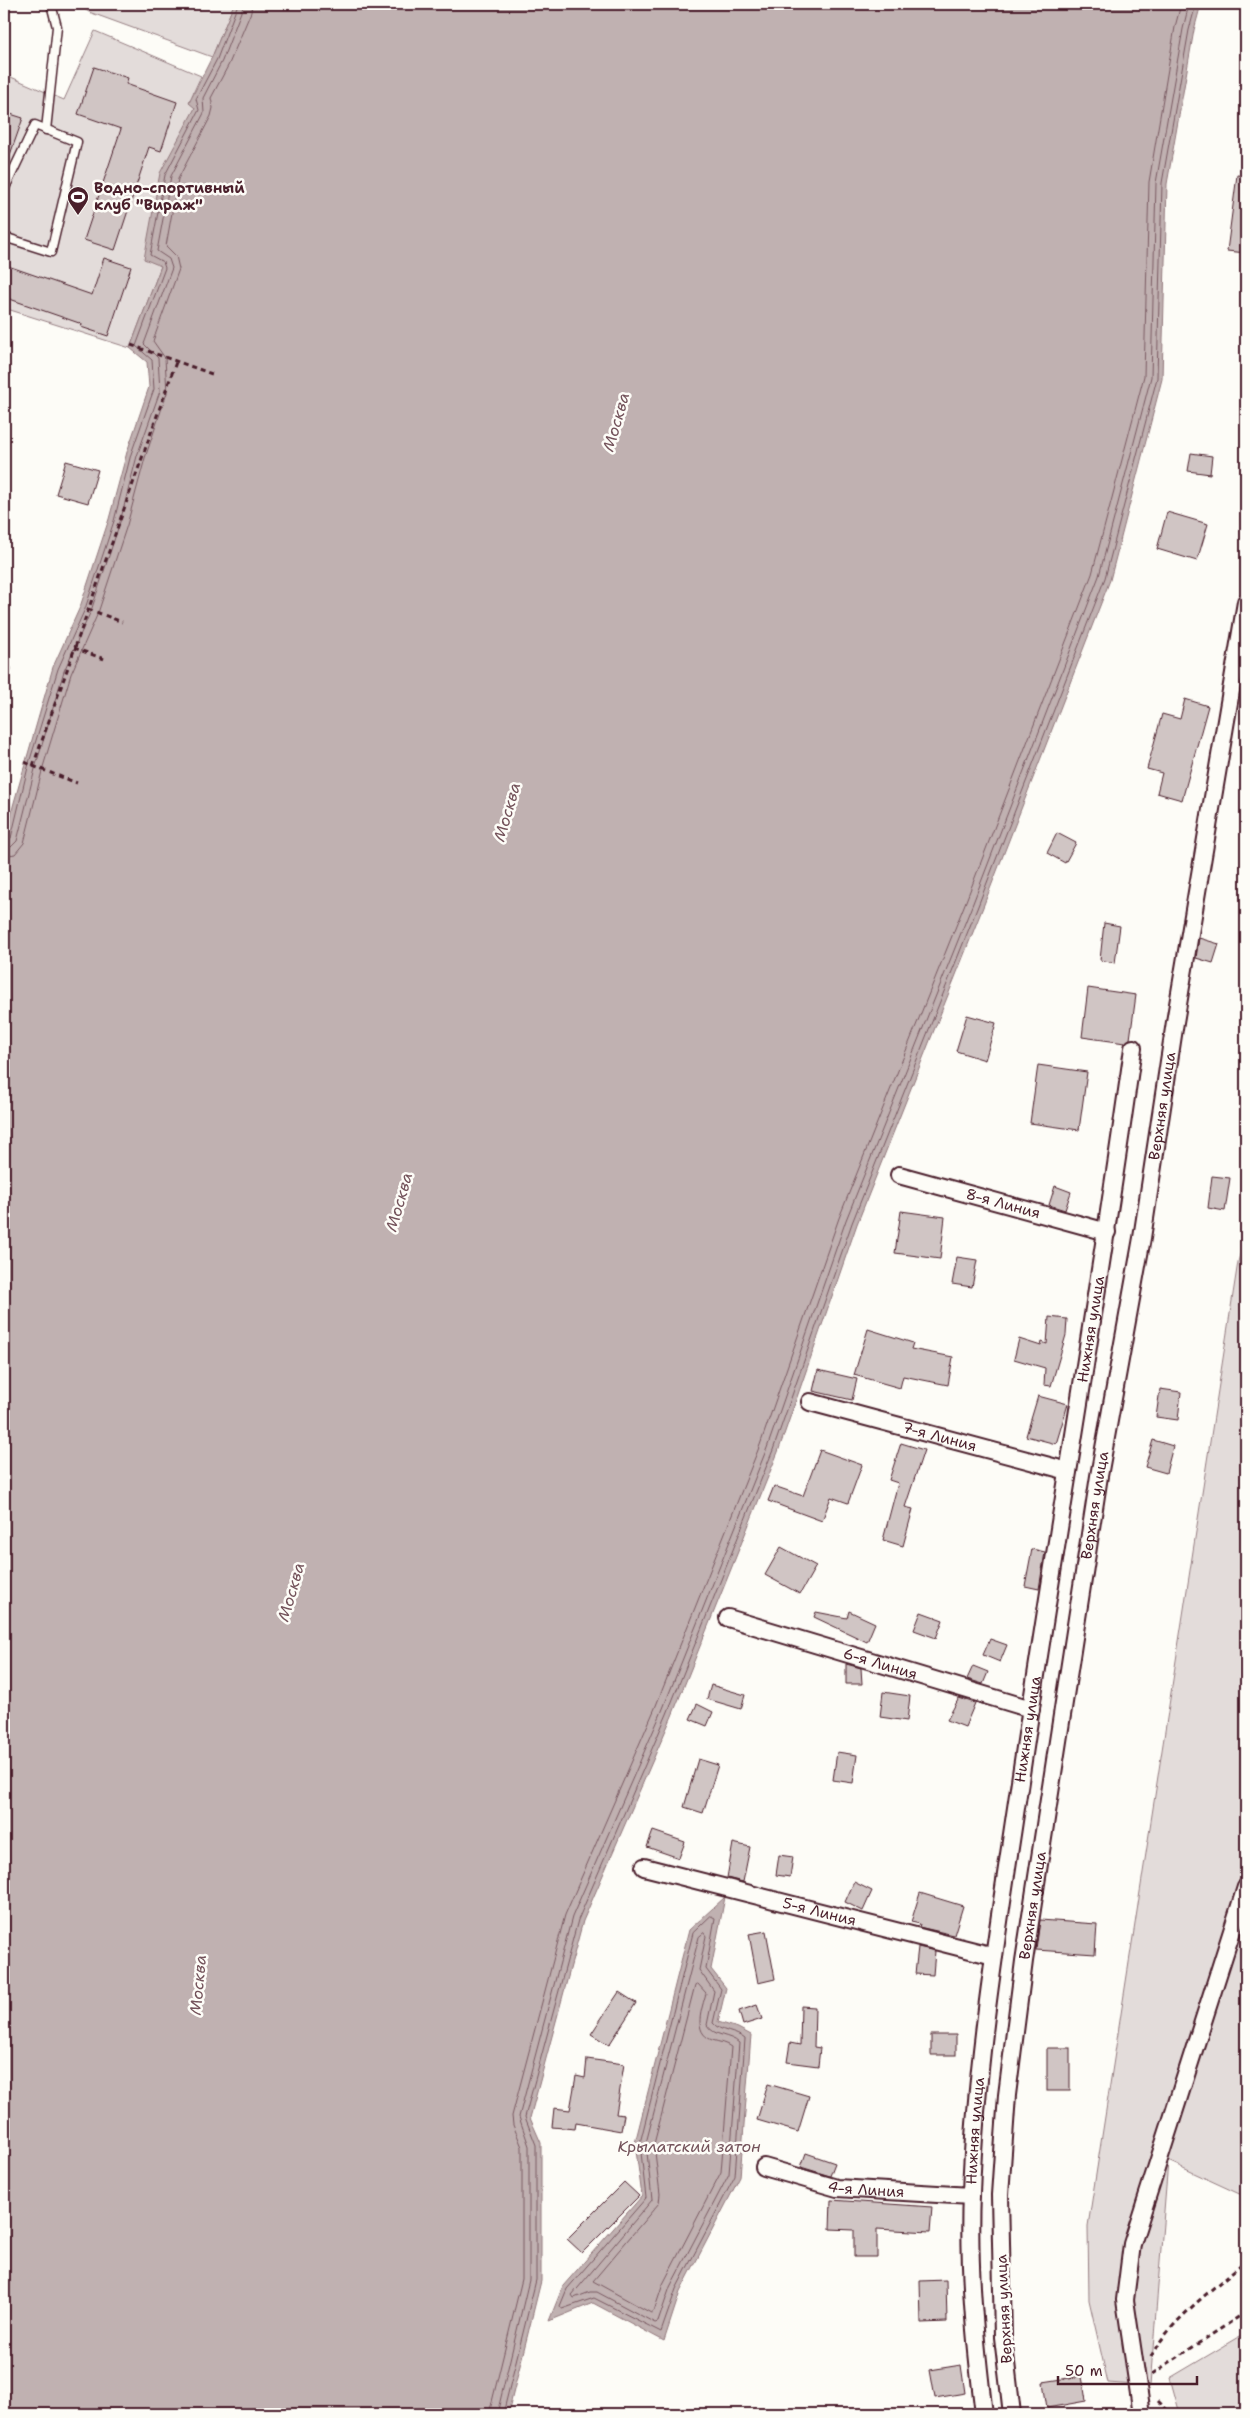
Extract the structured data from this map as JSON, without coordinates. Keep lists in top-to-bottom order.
{
  "streets": {
    "street": [
      "Верхняя улица",
      "8-я Линия",
      "Нижняя улица",
      "7-я Линия",
      "6-я Линия",
      "5-я Линия",
      "4-я Линия"
    ]
  },
  "crossings": [
    ["8-я Линия", "Нижняя улица"],
    ["Нижняя улица", "7-я Линия"],
    ["Нижняя улица", "6-я Линия"],
    ["Нижняя улица", "5-я Линия"],
    ["Нижняя улица", "4-я Линия"]
  ],
  "water": ["Москва", "Крылатский затон"],
  "places": {
    "sports": ["Водно-спортивный клуб \"Вираж\""]
  },
  "scale_bar": "50 m"
}
